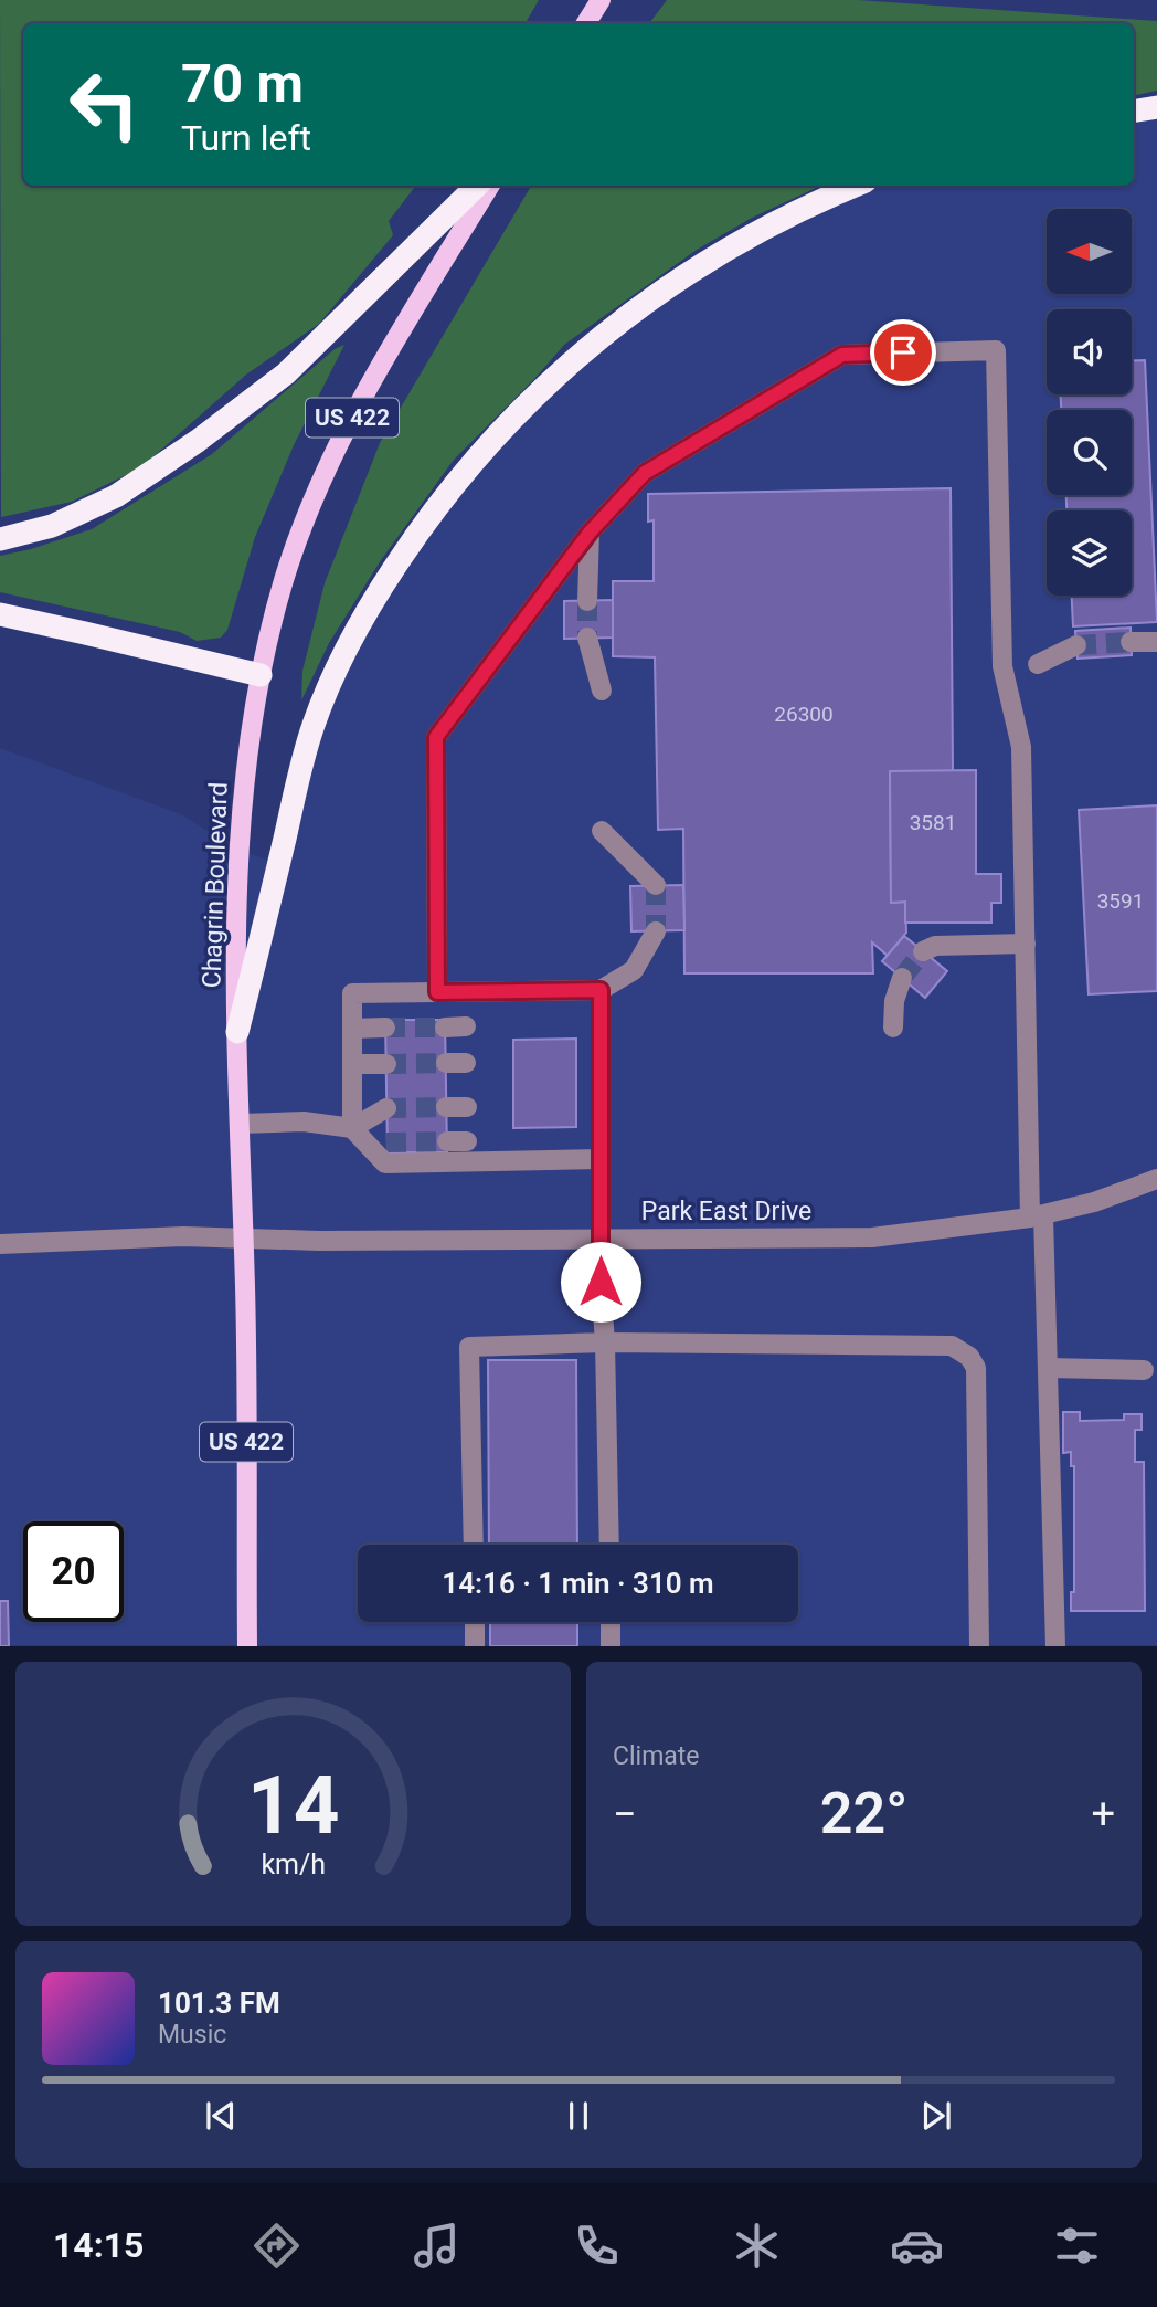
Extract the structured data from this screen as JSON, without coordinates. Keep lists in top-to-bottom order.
{
  "streets": {
    "main road": ["US 422", "Chagrin Boulevard"],
    "street": ["Park East Drive"]
  },
  "crossings": [
    ["Chagrin Boulevard", "Park East Drive"]
  ],
  "house_numbers": ["26300", "3581", "3591"],
  "north": "left",
  "page": {
    "turn": ["70 m", "Turn left"],
    "limit": "20",
    "trip": "14:16 · 1 min · 310 m",
    "tile": "Climate",
    "heat": ["−", "22°", "+"],
    "song": ["101.3 FM", "Music"],
    "tabs": "14:15",
    "gauge": ["14", "km/h"]
  }
}
